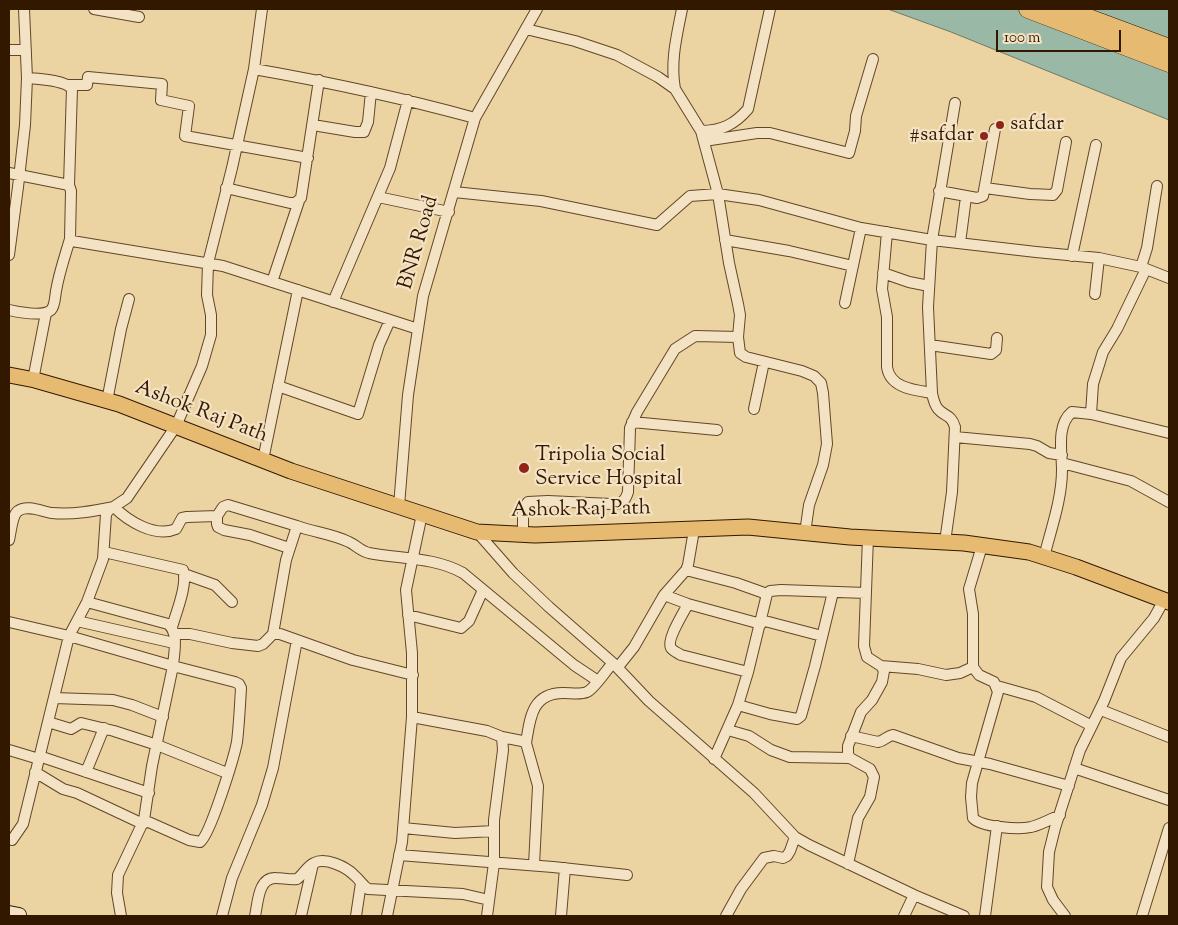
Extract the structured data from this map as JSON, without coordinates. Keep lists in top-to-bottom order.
{
  "streets": {
    "main road": ["Ashok Raj Path"],
    "street": ["BNR Road"]
  },
  "crossings": [
    ["BNR Road", "Ashok Raj Path"]
  ],
  "places": ["safdar", "#safdar", "Tripolia Social Service Hospital"],
  "scale_bar": "100 m"
}
